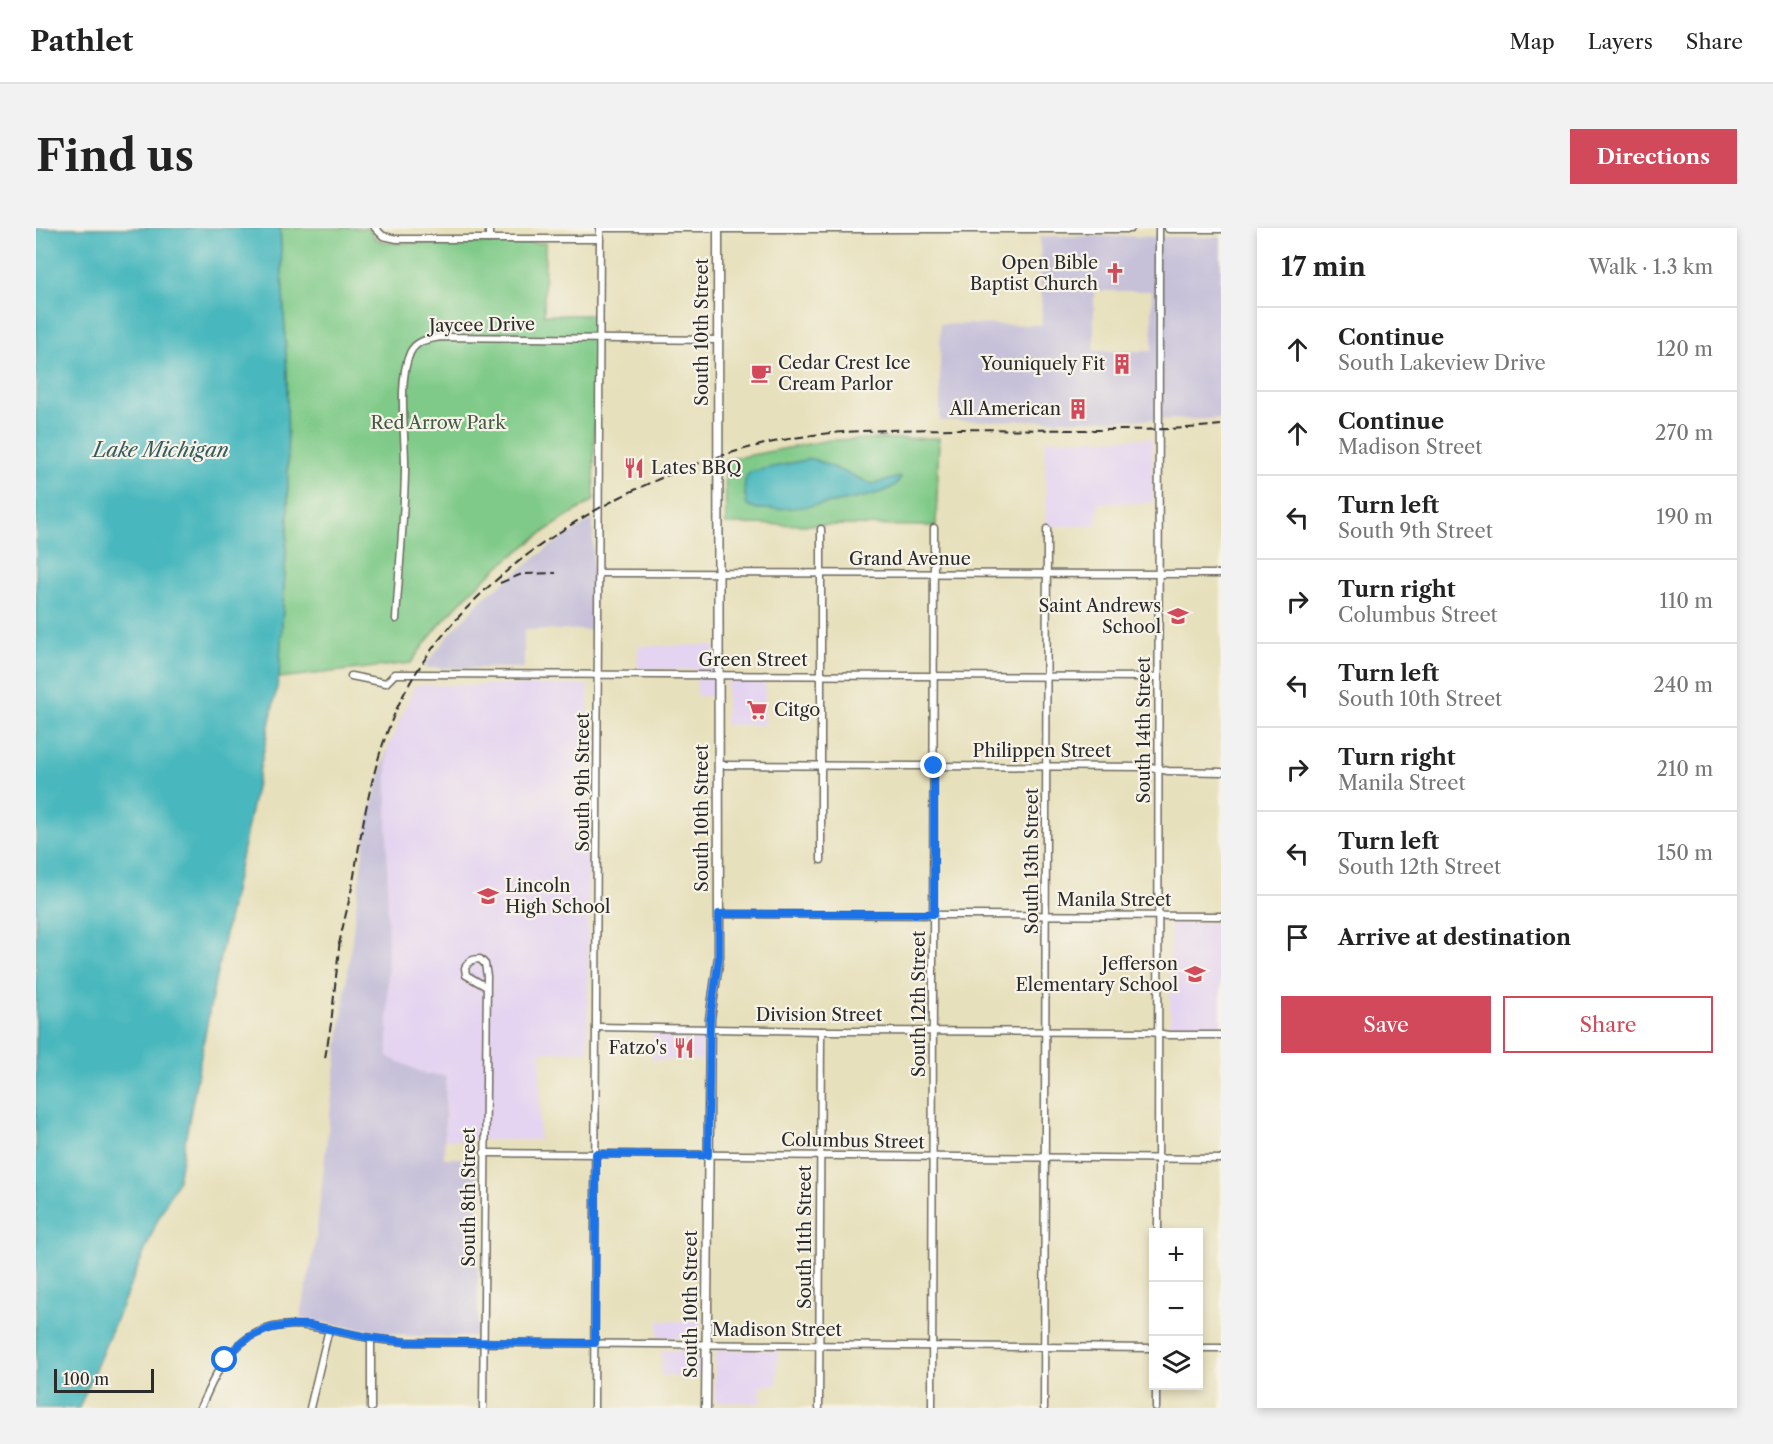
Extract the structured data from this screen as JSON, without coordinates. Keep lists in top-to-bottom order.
{
  "streets": {
    "street": [
      "Jaycee Drive",
      "South 10th Street",
      "Grand Avenue",
      "Green Street",
      "South 14th Street",
      "Philippen Street",
      "South 9th Street",
      "South 13th Street",
      "Manila Street",
      "South 12th Street",
      "Division Street",
      "Columbus Street",
      "South 8th Street",
      "South 11th Street",
      "Madison Street"
    ]
  },
  "crossings": [
    ["Jaycee Drive", "South 10th Street"],
    ["Jaycee Drive", "South 9th Street"],
    ["South 10th Street", "Grand Avenue"],
    ["South 10th Street", "Green Street"],
    ["South 10th Street", "Philippen Street"],
    ["South 10th Street", "Manila Street"],
    ["South 10th Street", "Division Street"],
    ["South 10th Street", "Columbus Street"],
    ["South 10th Street", "Madison Street"],
    ["Grand Avenue", "South 14th Street"],
    ["Grand Avenue", "South 9th Street"],
    ["Grand Avenue", "South 13th Street"],
    ["Grand Avenue", "South 12th Street"],
    ["Green Street", "South 14th Street"],
    ["Green Street", "South 9th Street"],
    ["Green Street", "South 13th Street"],
    ["Green Street", "South 12th Street"],
    ["South 14th Street", "Philippen Street"],
    ["South 14th Street", "Manila Street"],
    ["South 14th Street", "Division Street"],
    ["South 14th Street", "Columbus Street"],
    ["Philippen Street", "South 13th Street"],
    ["Philippen Street", "South 12th Street"],
    ["South 9th Street", "Division Street"],
    ["South 9th Street", "Columbus Street"],
    ["South 9th Street", "Madison Street"],
    ["South 13th Street", "Manila Street"],
    ["South 13th Street", "Division Street"],
    ["South 13th Street", "Columbus Street"],
    ["South 13th Street", "Madison Street"],
    ["Manila Street", "South 12th Street"],
    ["South 12th Street", "Division Street"],
    ["South 12th Street", "Columbus Street"],
    ["South 12th Street", "Madison Street"],
    ["Division Street", "South 11th Street"],
    ["Columbus Street", "South 8th Street"],
    ["Columbus Street", "South 11th Street"],
    ["South 8th Street", "Madison Street"],
    ["South 11th Street", "Madison Street"]
  ],
  "water": ["Lake Michigan"],
  "parks": ["Red Arrow Park"],
  "places": {
    "church": ["Open Bible Baptist Church"],
    "building": ["Youniquely Fit", "All American"],
    "cafe": ["Cedar Crest Ice Cream Parlor"],
    "restaurant": ["Lates BBQ", "Fatzo's"],
    "school or university": ["Saint Andrews School", "Lincoln High School", "Jefferson Elementary School"],
    "supermarket": ["Citgo"]
  },
  "scale_bar": "100 m",
  "page": {
    "header": "Pathlet",
    "nav": ["Map", "Layers", "Share"],
    "buttons": [
      "Directions",
      ["Save", "Share"]
    ],
    "title": "Find us",
    "heading": ["17 min", "Walk · 1.3 km"],
    "list": [
      ["Continue", "South Lakeview Drive", "120 m"],
      ["Continue", "Madison Street", "270 m"],
      ["Turn left", "South 9th Street", "190 m"],
      ["Turn right", "Columbus Street", "110 m"],
      ["Turn left", "South 10th Street", "240 m"],
      ["Turn right", "Manila Street", "210 m"],
      ["Turn left", "South 12th Street", "150 m"],
      "Arrive at destination"
    ],
    "map_buttons": ["+", "−"],
    "scale": "100 m"
  }
}
